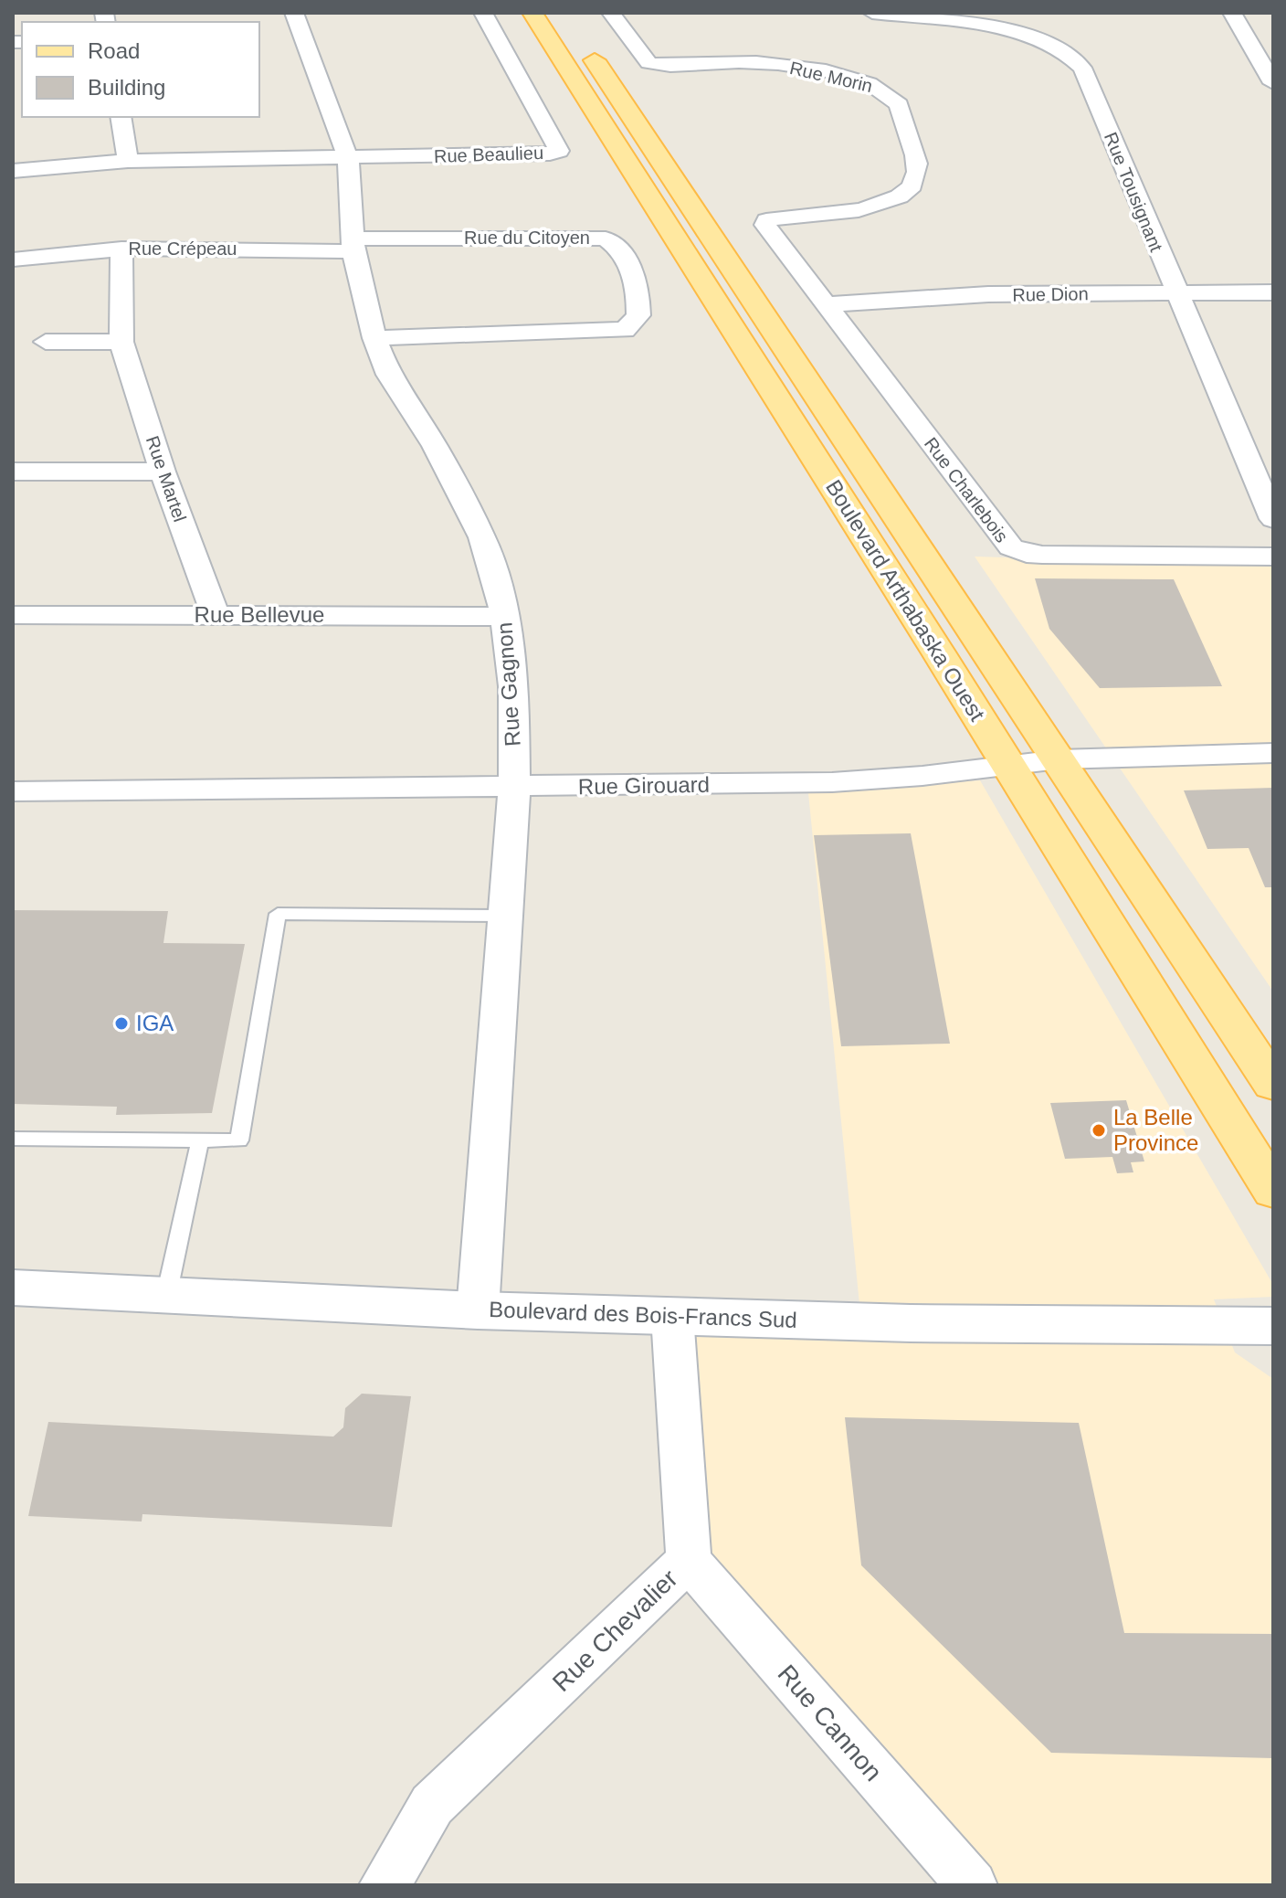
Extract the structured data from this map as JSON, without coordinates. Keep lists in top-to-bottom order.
{
  "streets": {
    "main road": ["Boulevard Arthabaska Ouest"],
    "street": [
      "Rue Morin",
      "Rue Beaulieu",
      "Rue Tousignant",
      "Rue du Citoyen",
      "Rue Crépeau",
      "Rue Dion",
      "Rue Martel",
      "Rue Charlebois",
      "Rue Bellevue",
      "Rue Gagnon",
      "Rue Girouard",
      "Boulevard des Bois-Francs Sud",
      "Rue Chevalier",
      "Rue Cannon"
    ]
  },
  "crossings": [
    ["Rue Morin", "Rue Charlebois"],
    ["Rue Beaulieu", "Rue Gagnon"],
    ["Rue Tousignant", "Rue Dion"],
    ["Rue du Citoyen", "Rue Crépeau"],
    ["Rue du Citoyen", "Rue Gagnon"],
    ["Rue Crépeau", "Rue Martel"],
    ["Rue Crépeau", "Rue Gagnon"],
    ["Rue Dion", "Rue Charlebois"],
    ["Rue Martel", "Rue Bellevue"],
    ["Boulevard Arthabaska Ouest", "Rue Girouard"],
    ["Rue Bellevue", "Rue Gagnon"],
    ["Rue Gagnon", "Rue Girouard"],
    ["Rue Gagnon", "Boulevard des Bois-Francs Sud"],
    ["Boulevard des Bois-Francs Sud", "Rue Chevalier"],
    ["Rue Chevalier", "Rue Cannon"]
  ],
  "places": ["IGA", "La Belle Province"],
  "legend": ["Road", "Building"]
}
